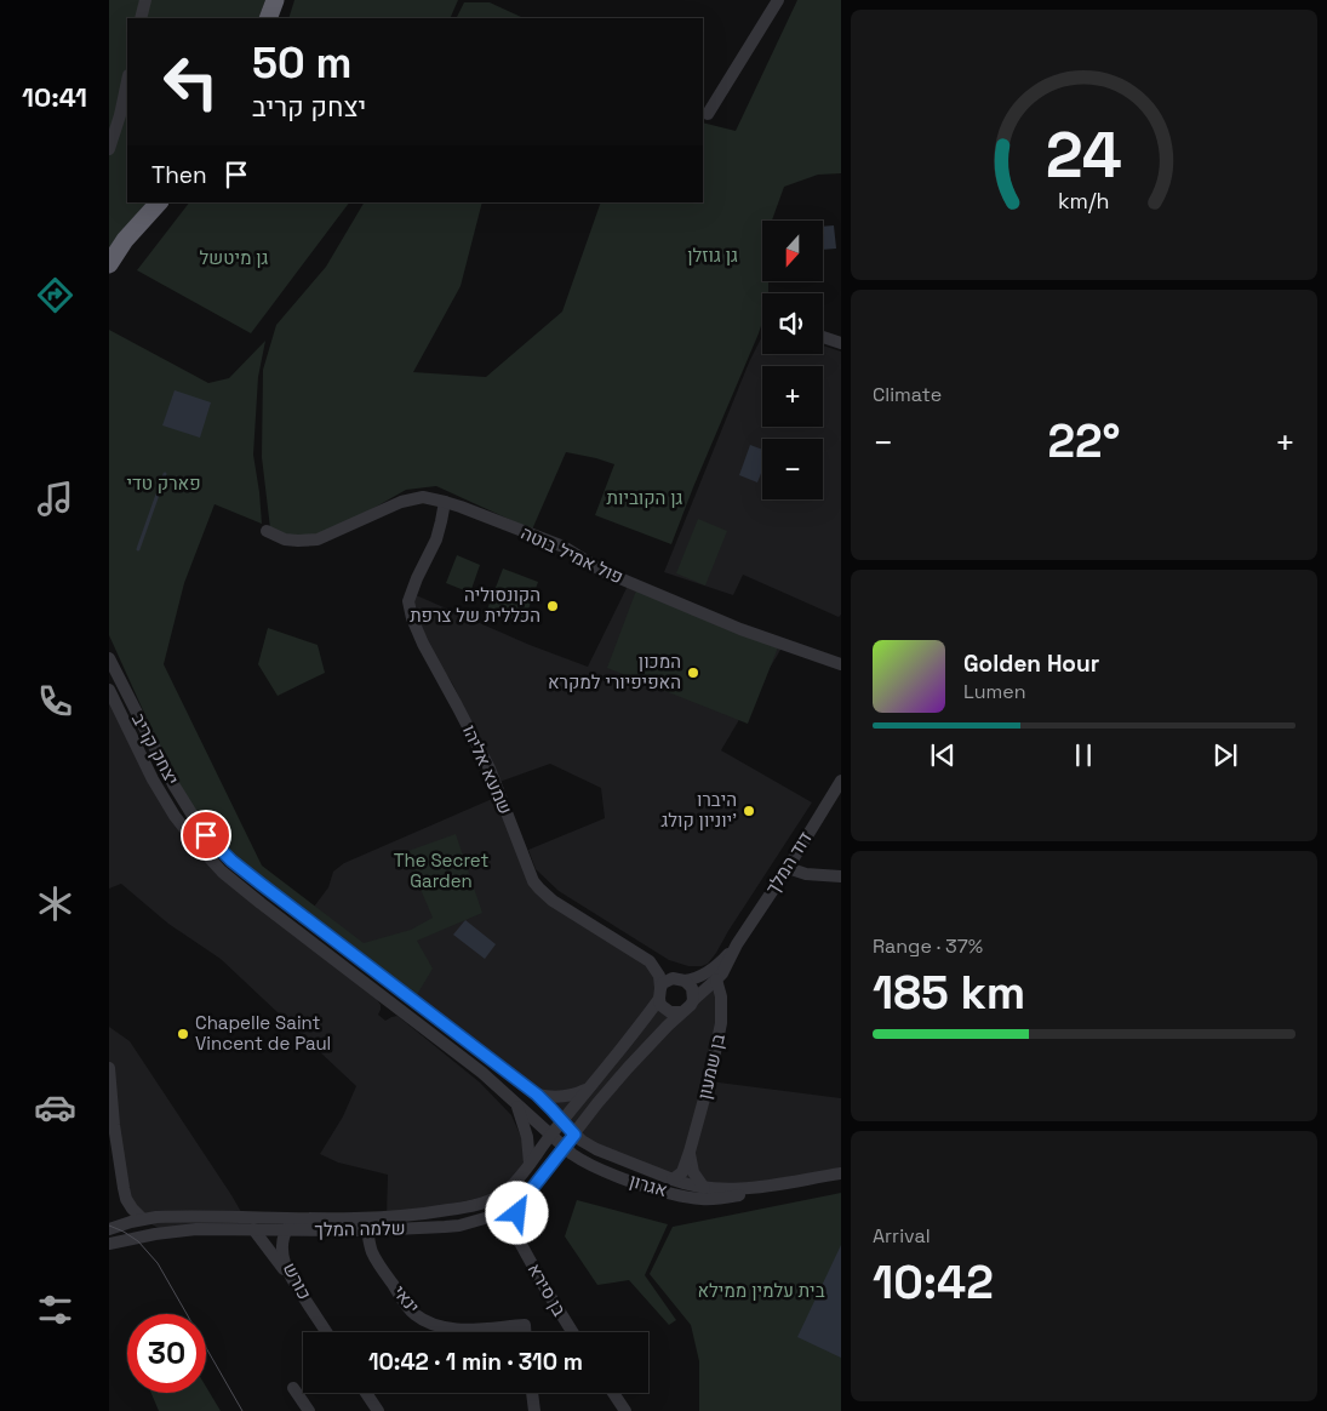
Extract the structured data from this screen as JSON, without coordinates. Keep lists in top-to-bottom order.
{
  "streets": {
    "street": [
      "פול אמיל בוטה",
      "יצחק קריב",
      "שמעא אליהו",
      "דוד המלך",
      "בן שמעון",
      "אגרון",
      "שלמה המלך",
      "כורש",
      "בן סירא",
      "ינאי"
    ]
  },
  "crossings": [
    ["פול אמיל בוטה", "שמעא אליהו"],
    ["יצחק קריב", "אגרון"],
    ["יצחק קריב", "שלמה המלך"],
    ["שמעא אליהו", "דוד המלך"],
    ["דוד המלך", "בן שמעון"],
    ["בן שמעון", "אגרון"],
    ["אגרון", "שלמה המלך"],
    ["שלמה המלך", "כורש"],
    ["שלמה המלך", "בן סירא"],
    ["שלמה המלך", "ינאי"]
  ],
  "parks": [
    "גן גוזלן",
    "גן מיטשל",
    "פארק טדי",
    "גן הקוביות",
    "The Secret Garden",
    "בית עלמין ממילא"
  ],
  "places": [
    "הקונסוליה הכללית של צרפת",
    "המכון האפיפיורי למקרא",
    "היברו יוניון קולג'",
    "Chapelle Saint Vincent de Paul"
  ],
  "north": "bottom",
  "page": {
    "tabs": "10:41",
    "turn": ["50 m", "יצחק קריב"],
    "then": "Then",
    "map_buttons": ["+", "−"],
    "tile": [
      "Climate",
      ["Range · 37%", "185 km"],
      ["Arrival", "10:42"]
    ],
    "heat": ["−", "22°", "+"],
    "song": ["Golden Hour", "Lumen"],
    "limit": "30",
    "trip": "10:42 · 1 min · 310 m",
    "gauge": ["24", "km/h"]
  }
}
